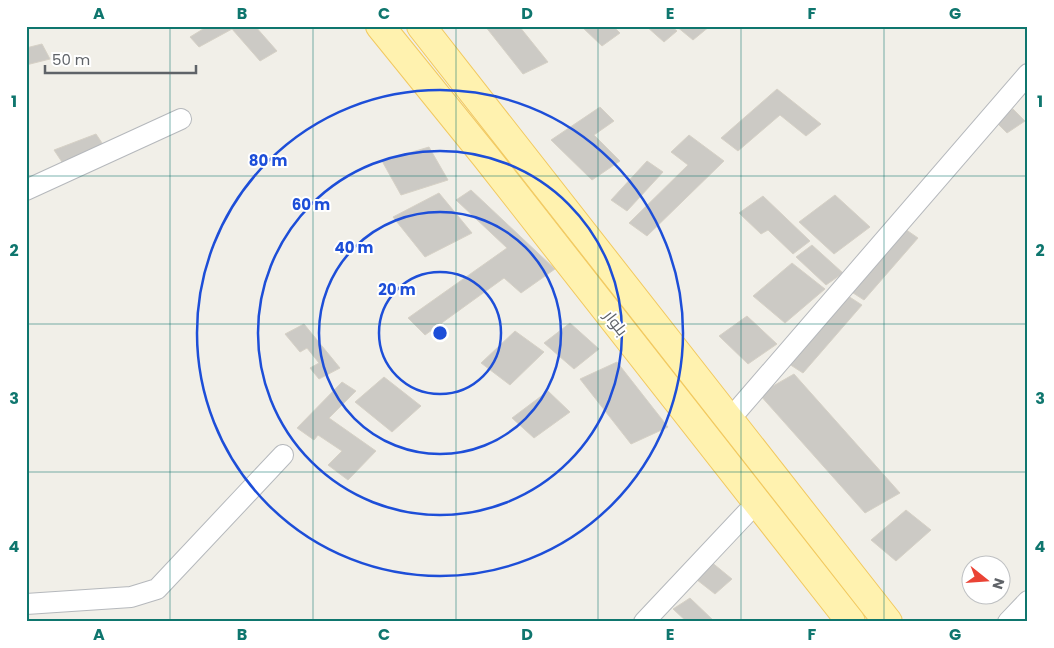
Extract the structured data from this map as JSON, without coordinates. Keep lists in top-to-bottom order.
{
  "streets": {
    "main road": ["بلوار"]
  },
  "scale_bar": "50 m",
  "north": "right",
  "grid": {
    "columns": [
      "A",
      "B",
      "C",
      "D",
      "E",
      "F",
      "G"
    ],
    "rows": [
      "1",
      "2",
      "3",
      "4"
    ]
  },
  "rings": [
    "80 m",
    "60 m",
    "40 m",
    "20 m"
  ]
}
